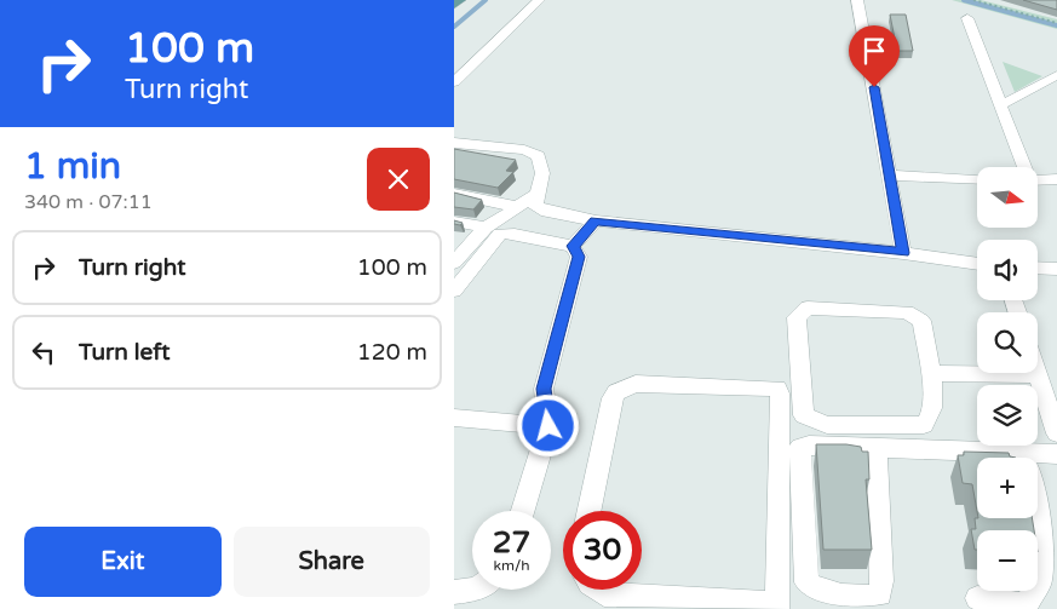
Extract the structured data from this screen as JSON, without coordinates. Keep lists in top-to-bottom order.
{
  "north": "right",
  "page": {
    "turn": ["100 m", "Turn right"],
    "heading": ["1 min", "340 m · 07:11"],
    "map_buttons": ["+", "−"],
    "list": [
      {
        "name": "Turn right",
        "value": "100 m"
      },
      {
        "name": "Turn left",
        "value": "120 m"
      }
    ],
    "speed": "27 km/h",
    "limit": "30",
    "buttons": ["Exit", "Share"]
  }
}
